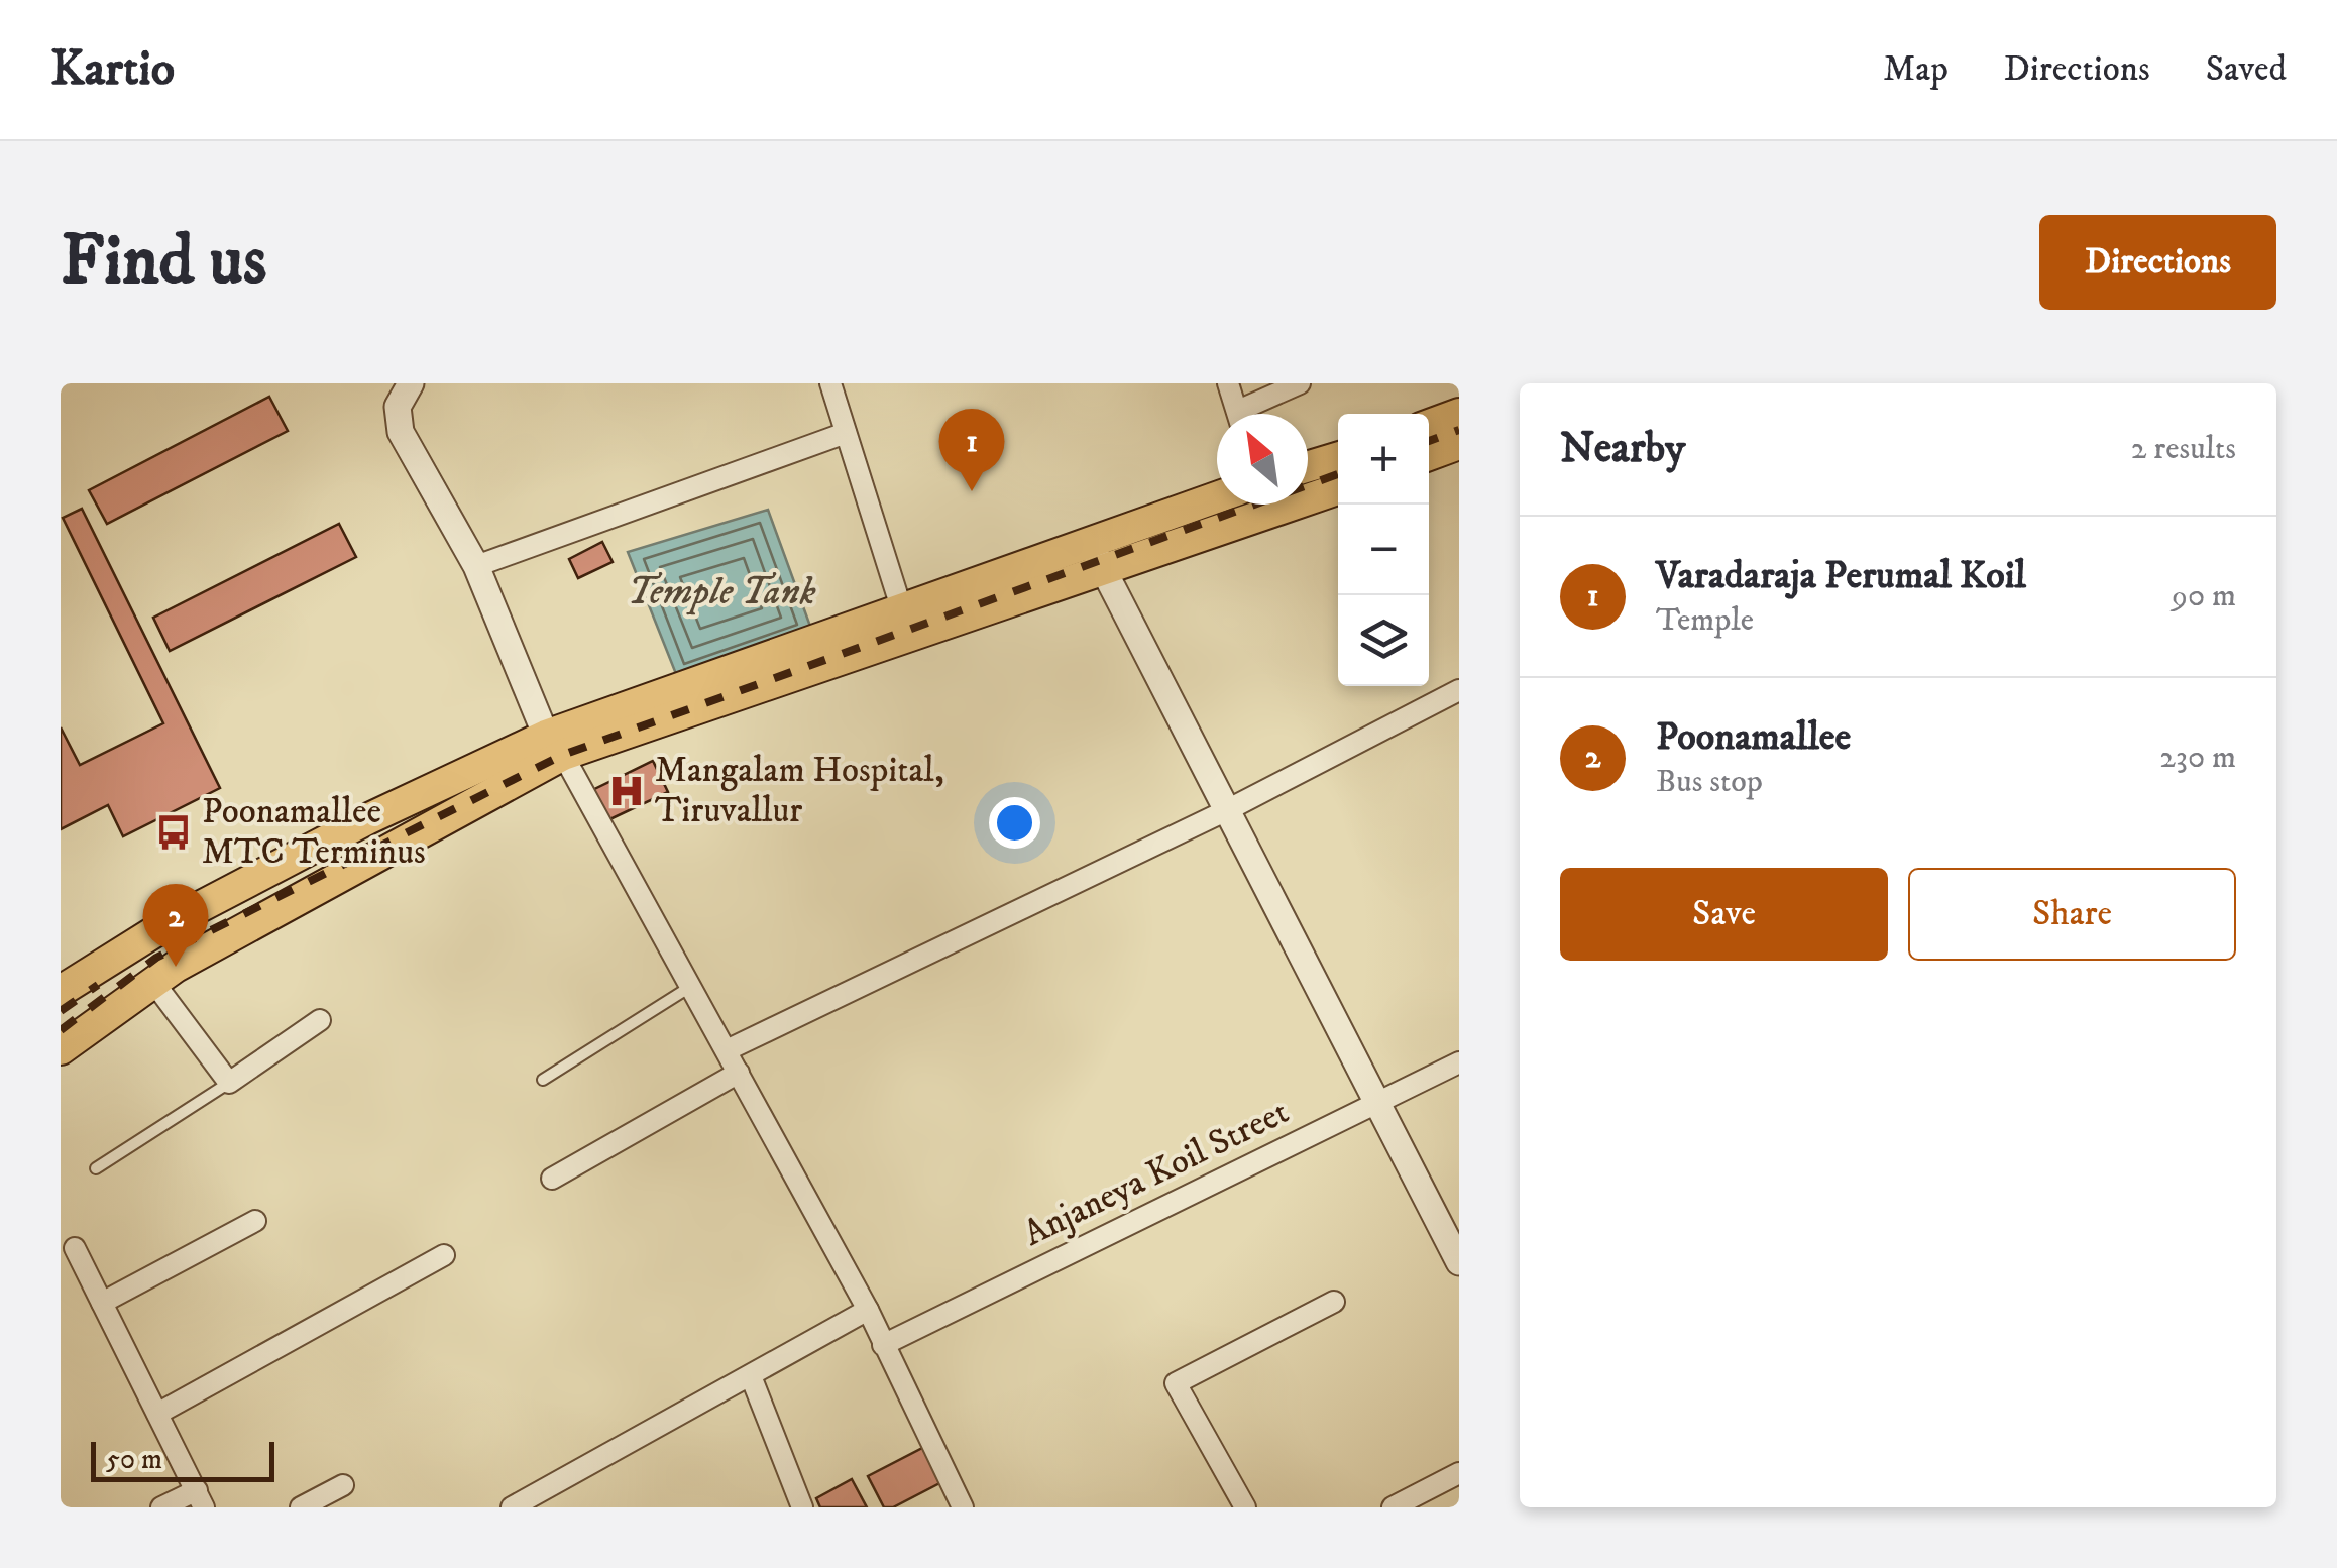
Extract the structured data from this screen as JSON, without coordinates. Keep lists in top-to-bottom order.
{
  "streets": {
    "street": ["Anjaneya Koil Street"]
  },
  "water": ["Temple Tank"],
  "places": {
    "hospital": ["Mangalam Hospital, Tiruvallur"],
    "bus stop": ["Poonamallee MTC Terminus"]
  },
  "scale_bar": "50 m",
  "north": "top left",
  "page": {
    "header": "Kartio",
    "nav": ["Map", "Directions", "Saved"],
    "buttons": [
      "Directions",
      ["Save", "Share"]
    ],
    "title": "Find us",
    "heading": ["Nearby", "2 results"],
    "pins": ["1", "2"],
    "map_buttons": ["+", "−"],
    "list": [
      {
        "mark": "1",
        "name": "Varadaraja Perumal Koil",
        "note": "Temple",
        "value": "90 m"
      },
      {
        "mark": "2",
        "name": "Poonamallee",
        "note": "Bus stop",
        "value": "230 m"
      }
    ],
    "scale": "50 m"
  }
}
